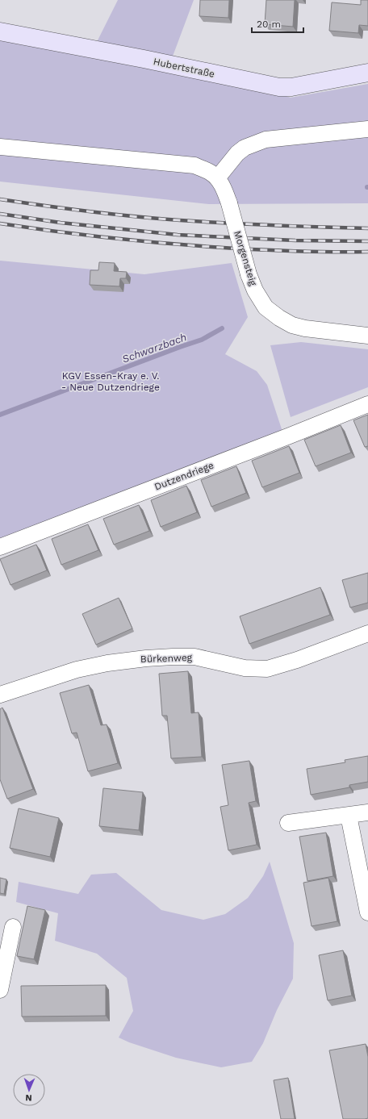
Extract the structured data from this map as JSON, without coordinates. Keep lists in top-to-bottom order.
{
  "streets": {
    "street": [
      "Hubertstraße",
      "Morgensteig",
      "Dutzendriege",
      "Bürkenweg"
    ]
  },
  "water": ["Schwarzbach"],
  "parks": ["KGV Essen-Kray e. V. - Neue Dutzendriege"],
  "scale_bar": "20 m",
  "north": "bottom"
}
